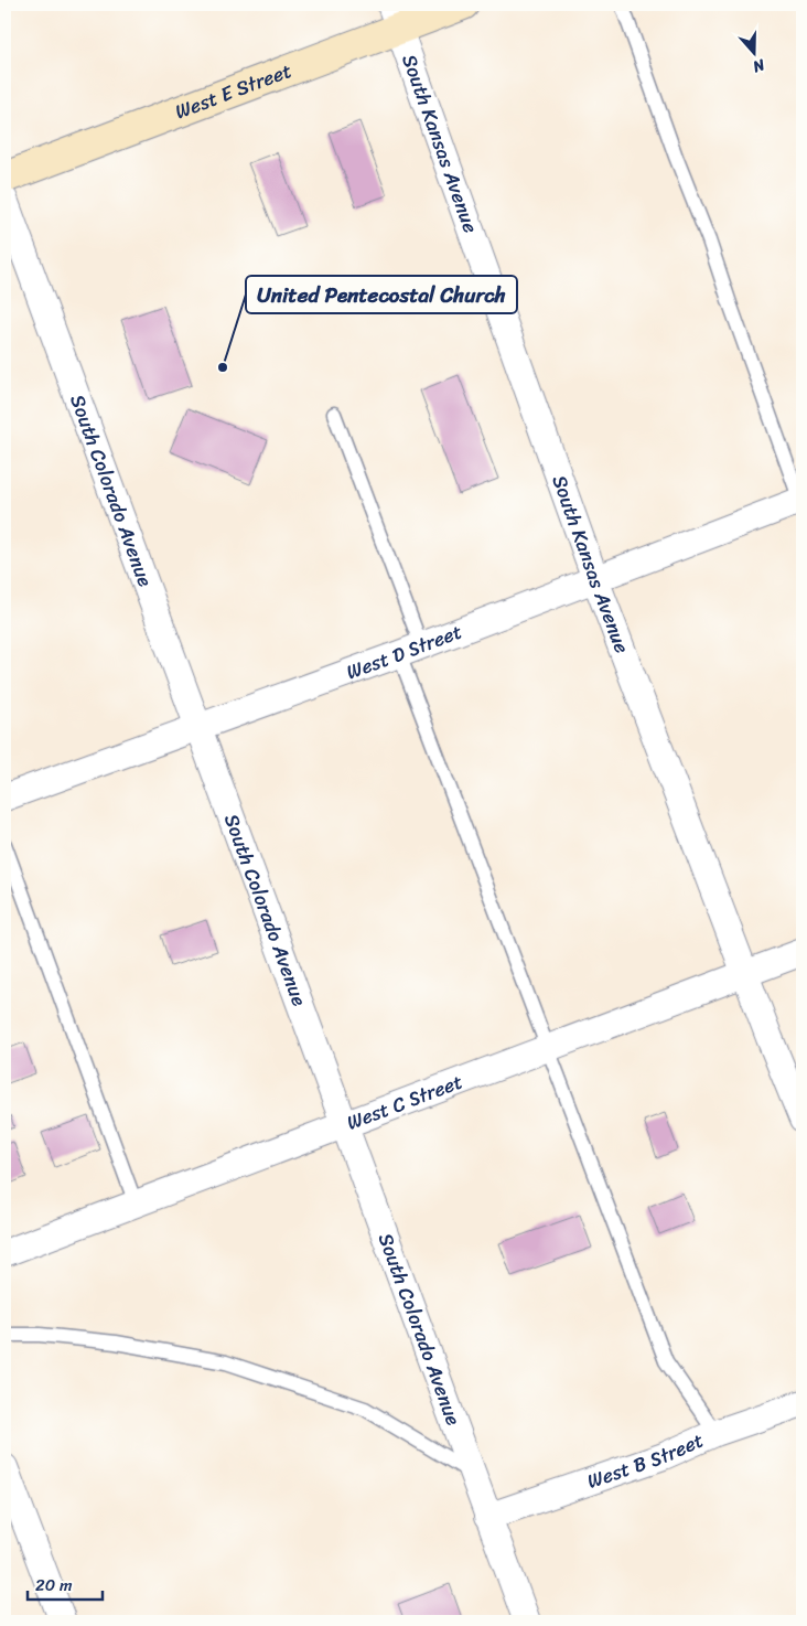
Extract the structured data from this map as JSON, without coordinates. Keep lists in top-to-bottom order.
{
  "streets": {
    "main road": ["West E Street"],
    "street": [
      "South Kansas Avenue",
      "South Colorado Avenue",
      "West D Street",
      "West C Street",
      "West B Street"
    ]
  },
  "crossings": [
    ["West E Street", "South Kansas Avenue"],
    ["South Kansas Avenue", "West D Street"],
    ["South Kansas Avenue", "West C Street"],
    ["South Colorado Avenue", "West D Street"],
    ["South Colorado Avenue", "West C Street"],
    ["South Colorado Avenue", "West B Street"]
  ],
  "places": ["United Pentecostal Church"],
  "scale_bar": "20 m",
  "north": "bottom"
}
